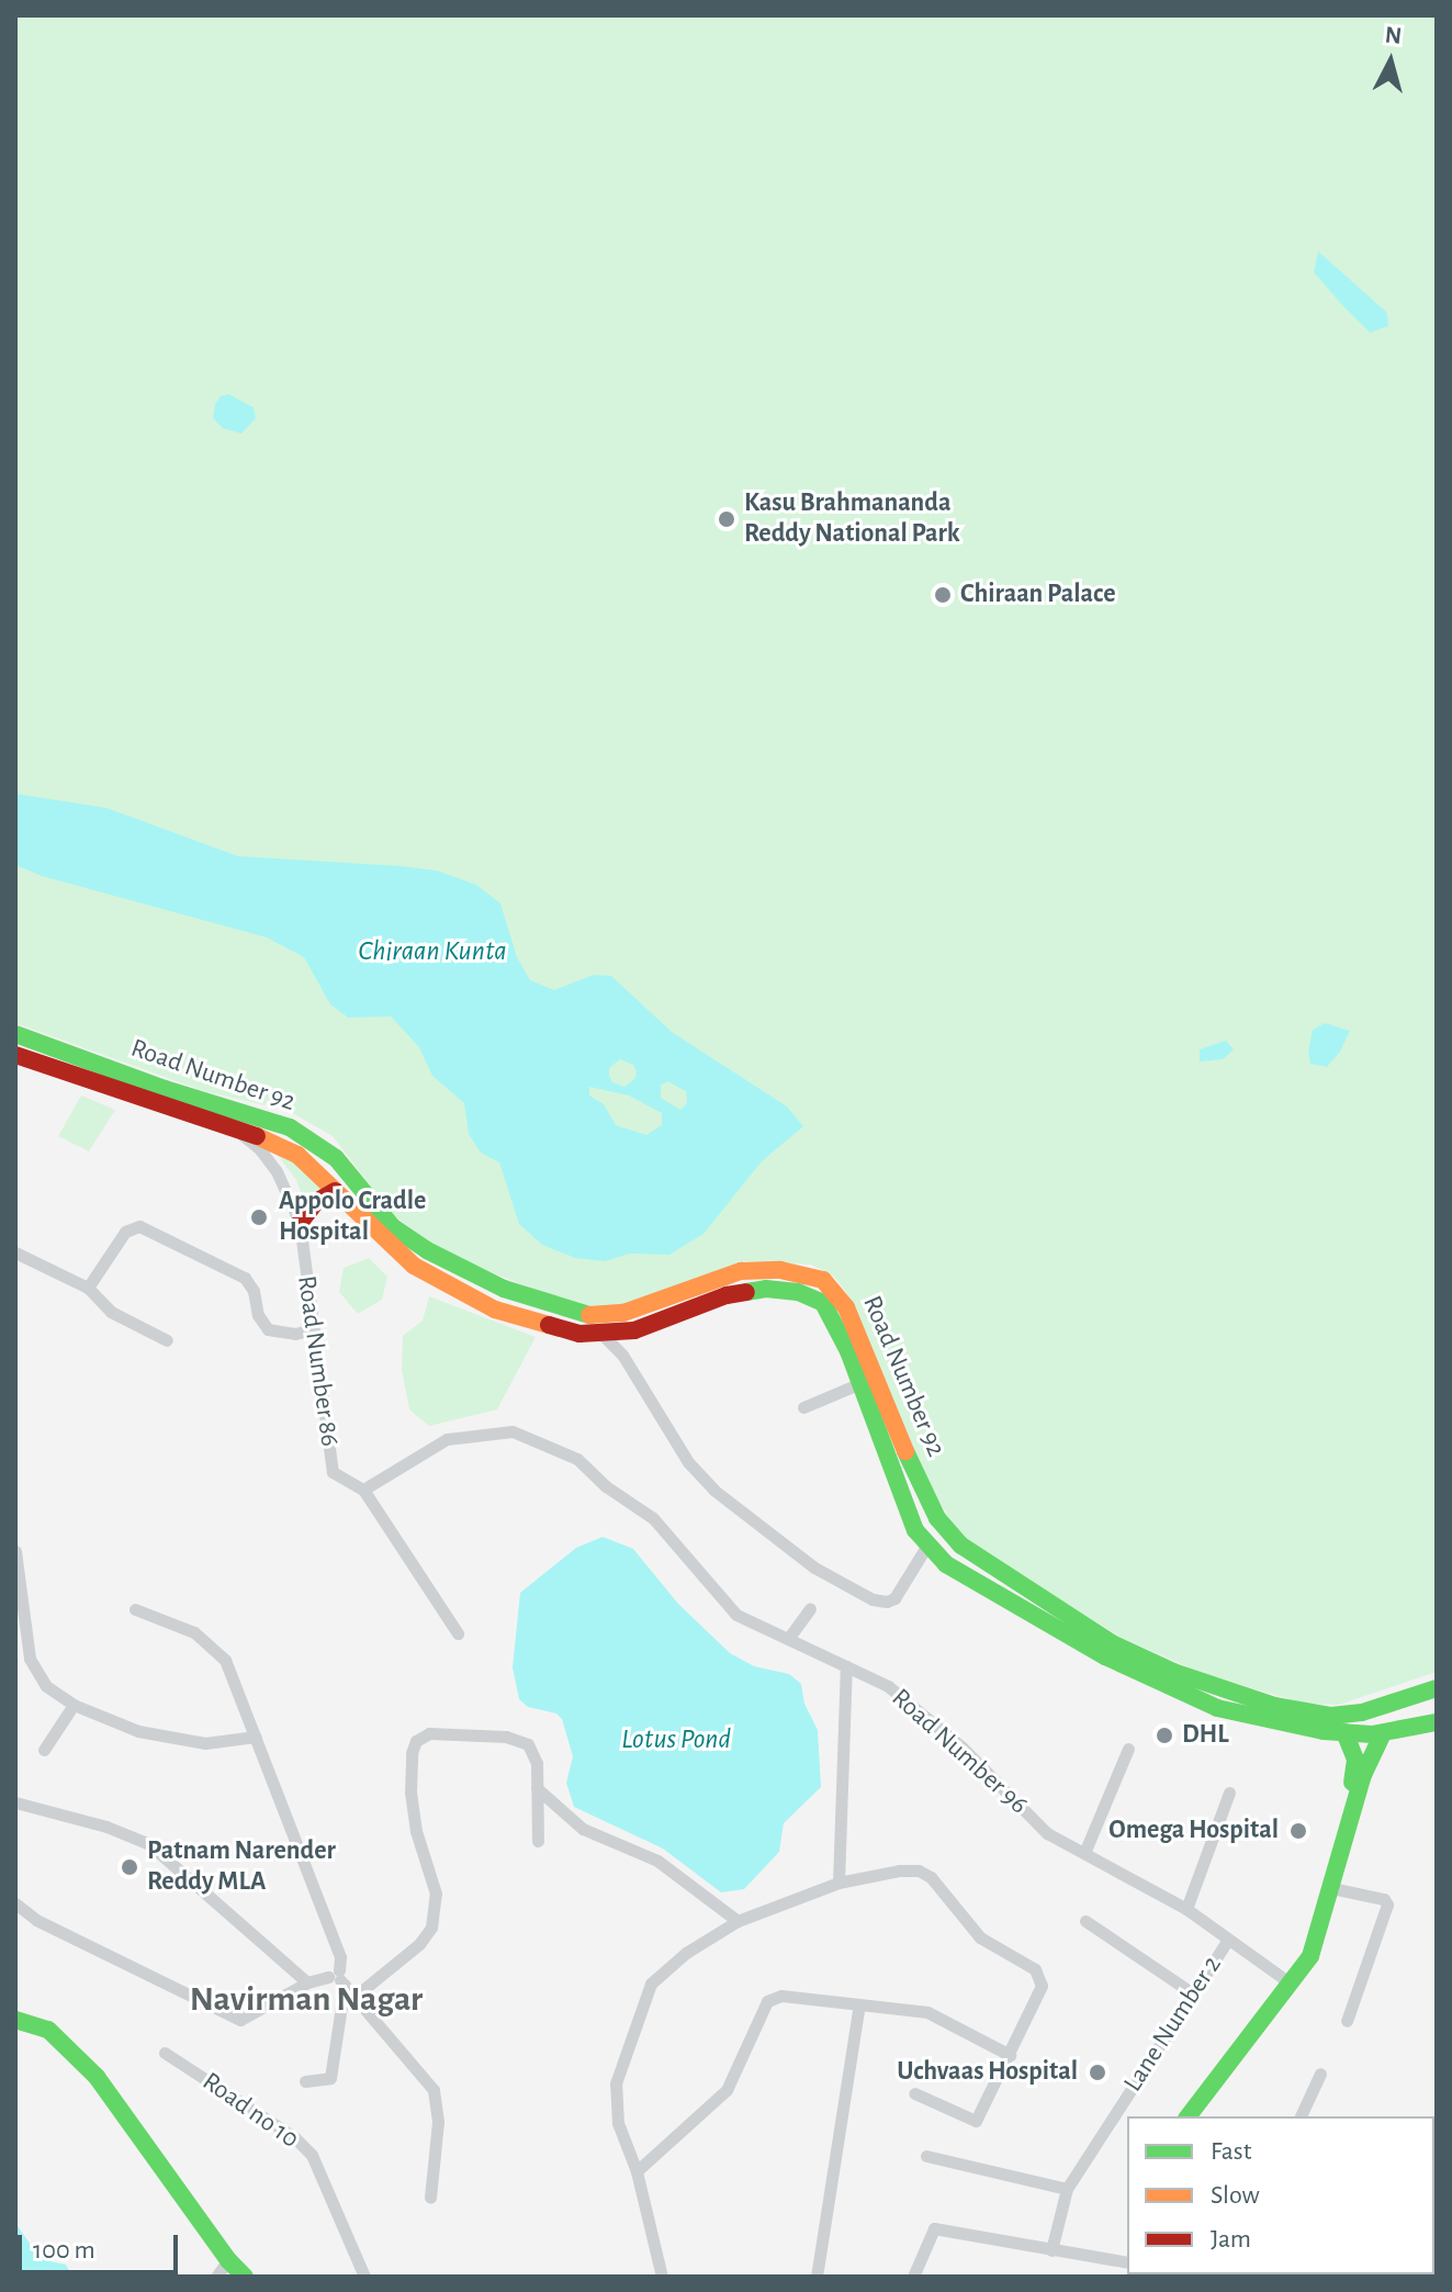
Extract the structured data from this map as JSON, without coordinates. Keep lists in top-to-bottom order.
{
  "streets": {
    "main road": ["Road Number 92"],
    "street": [
      "Road Number 86",
      "Road Number 96",
      "Lane Number 2",
      "Road no 10"
    ]
  },
  "crossings": [
    ["Road Number 92", "Road Number 86"],
    ["Road Number 86", "Road Number 96"],
    ["Road Number 96", "Lane Number 2"]
  ],
  "districts": ["Navirman Nagar"],
  "water": ["Chiraan Kunta", "Lotus Pond"],
  "places": [
    "Kasu Brahmananda Reddy National Park",
    "Chiraan Palace",
    "Appolo Cradle Hospital",
    "DHL",
    "Omega Hospital",
    "Patnam Narender Reddy MLA",
    "Uchvaas Hospital"
  ],
  "legend": ["Fast", "Slow", "Jam"],
  "scale_bar": "100 m",
  "north": "top"
}
